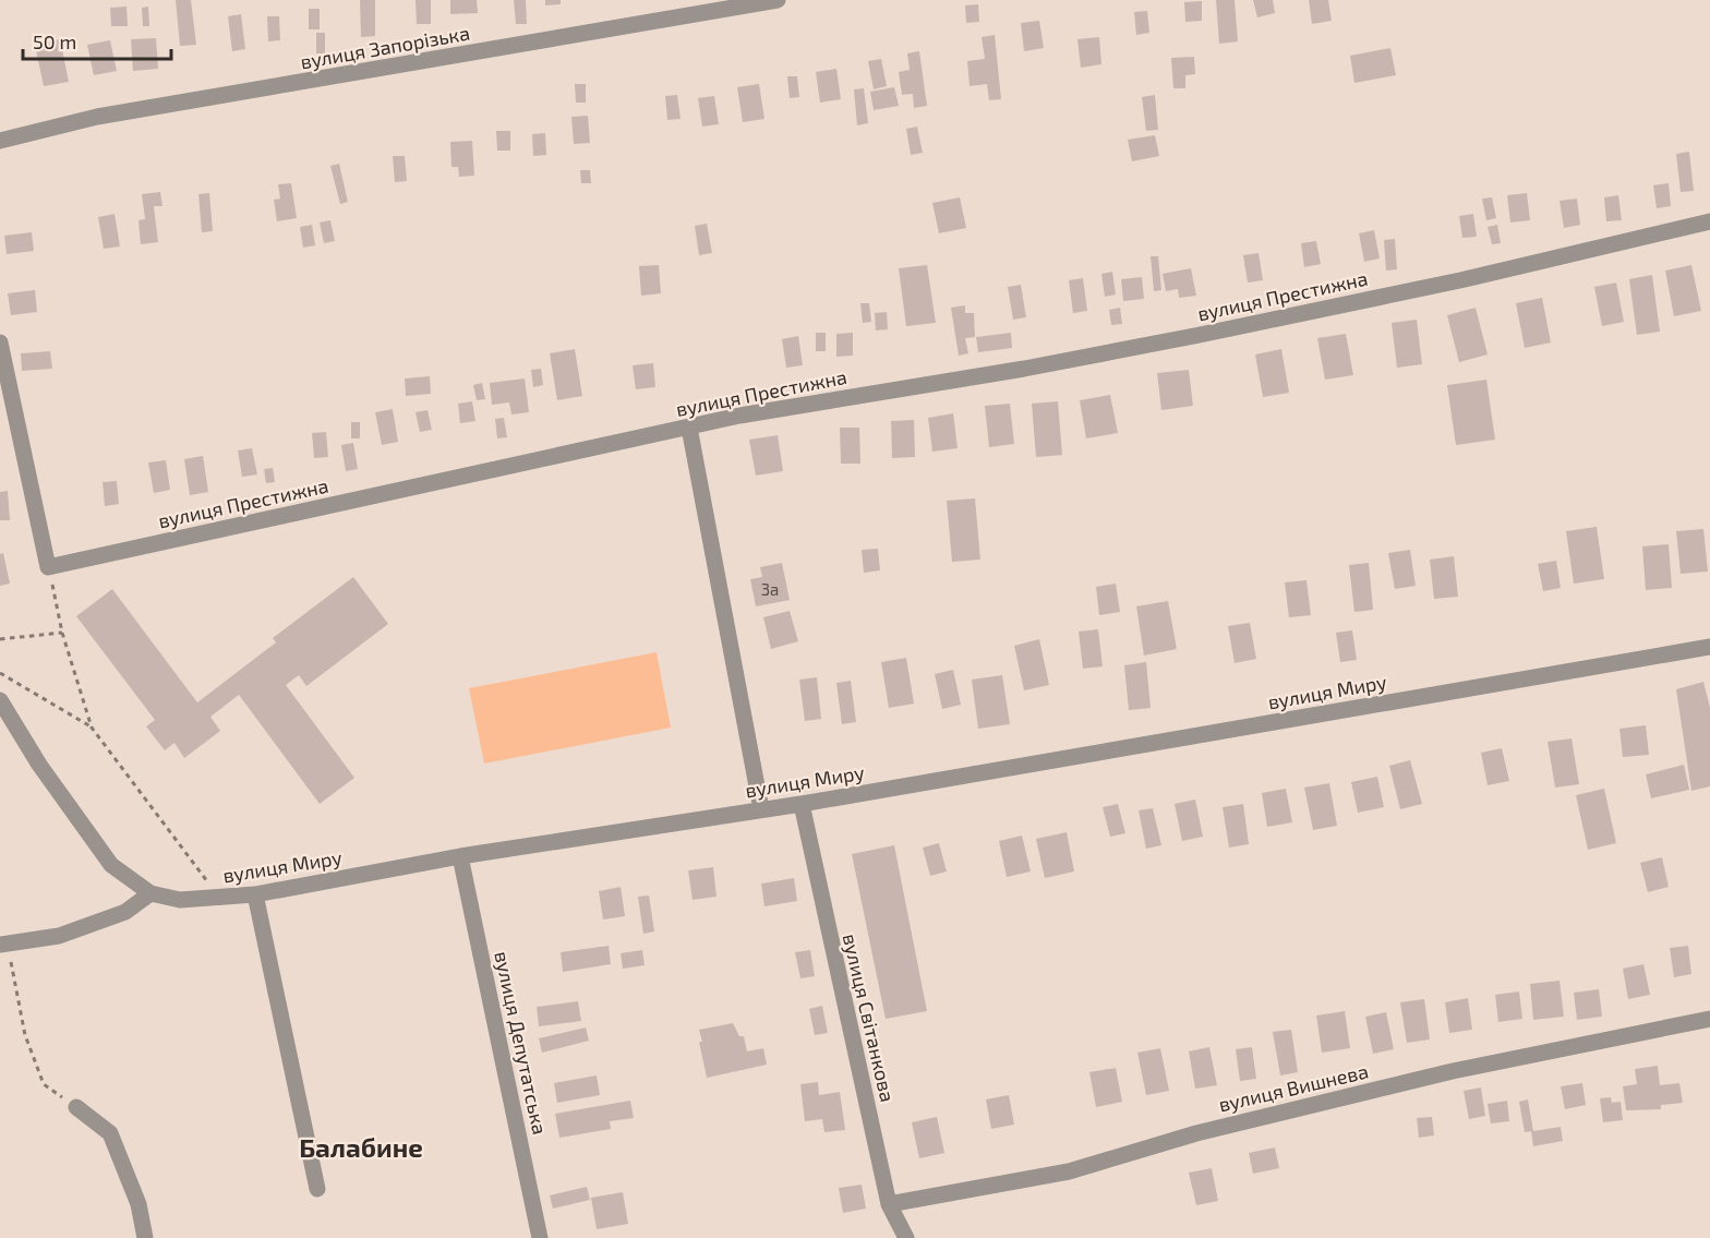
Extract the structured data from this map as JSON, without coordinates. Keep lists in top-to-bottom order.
{
  "streets": {
    "street": [
      "вулиця Запорізька",
      "вулиця Престижна",
      "вулиця Миру",
      "вулиця Світанкова",
      "вулиця Депутатська",
      "вулиця Вишнева"
    ]
  },
  "crossings": [
    ["вулиця Миру", "вулиця Світанкова"],
    ["вулиця Миру", "вулиця Депутатська"],
    ["вулиця Світанкова", "вулиця Вишнева"]
  ],
  "districts": ["Балабине"],
  "house_numbers": ["3а"],
  "scale_bar": "50 m"
}
